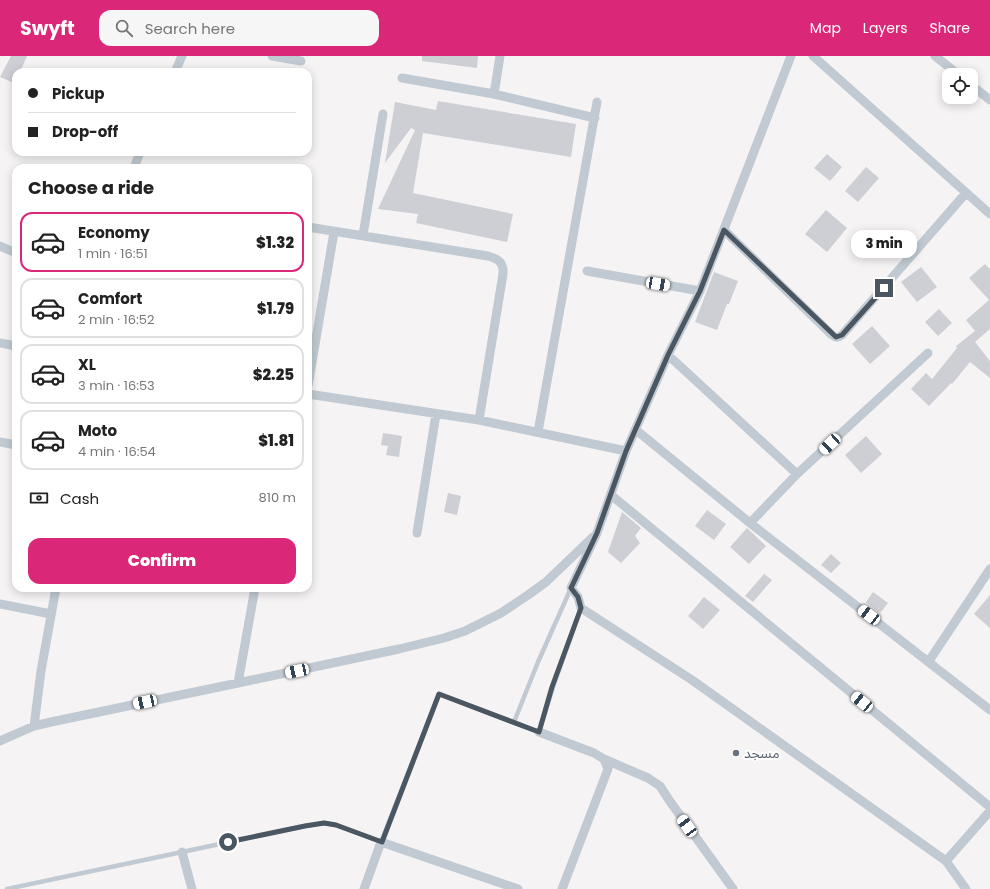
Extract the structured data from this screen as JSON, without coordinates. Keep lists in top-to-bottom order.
{
  "places": ["مسجد"],
  "page": {
    "header": "Swyft",
    "search": "Search here",
    "nav": ["Map", "Layers", "Share"],
    "banner": ["Pickup", "Drop-off"],
    "heading": "Choose a ride",
    "list": [
      {
        "name": "Economy",
        "note": "1 min · 16:51",
        "value": "$1.32"
      },
      {
        "name": "Comfort",
        "note": "2 min · 16:52",
        "value": "$1.79"
      },
      {
        "name": "XL",
        "note": "3 min · 16:53",
        "value": "$2.25"
      },
      {
        "name": "Moto",
        "note": "4 min · 16:54",
        "value": "$1.81"
      }
    ],
    "bubble": "3 min",
    "pay": ["Cash", "810 m"],
    "buttons": "Confirm"
  }
}
